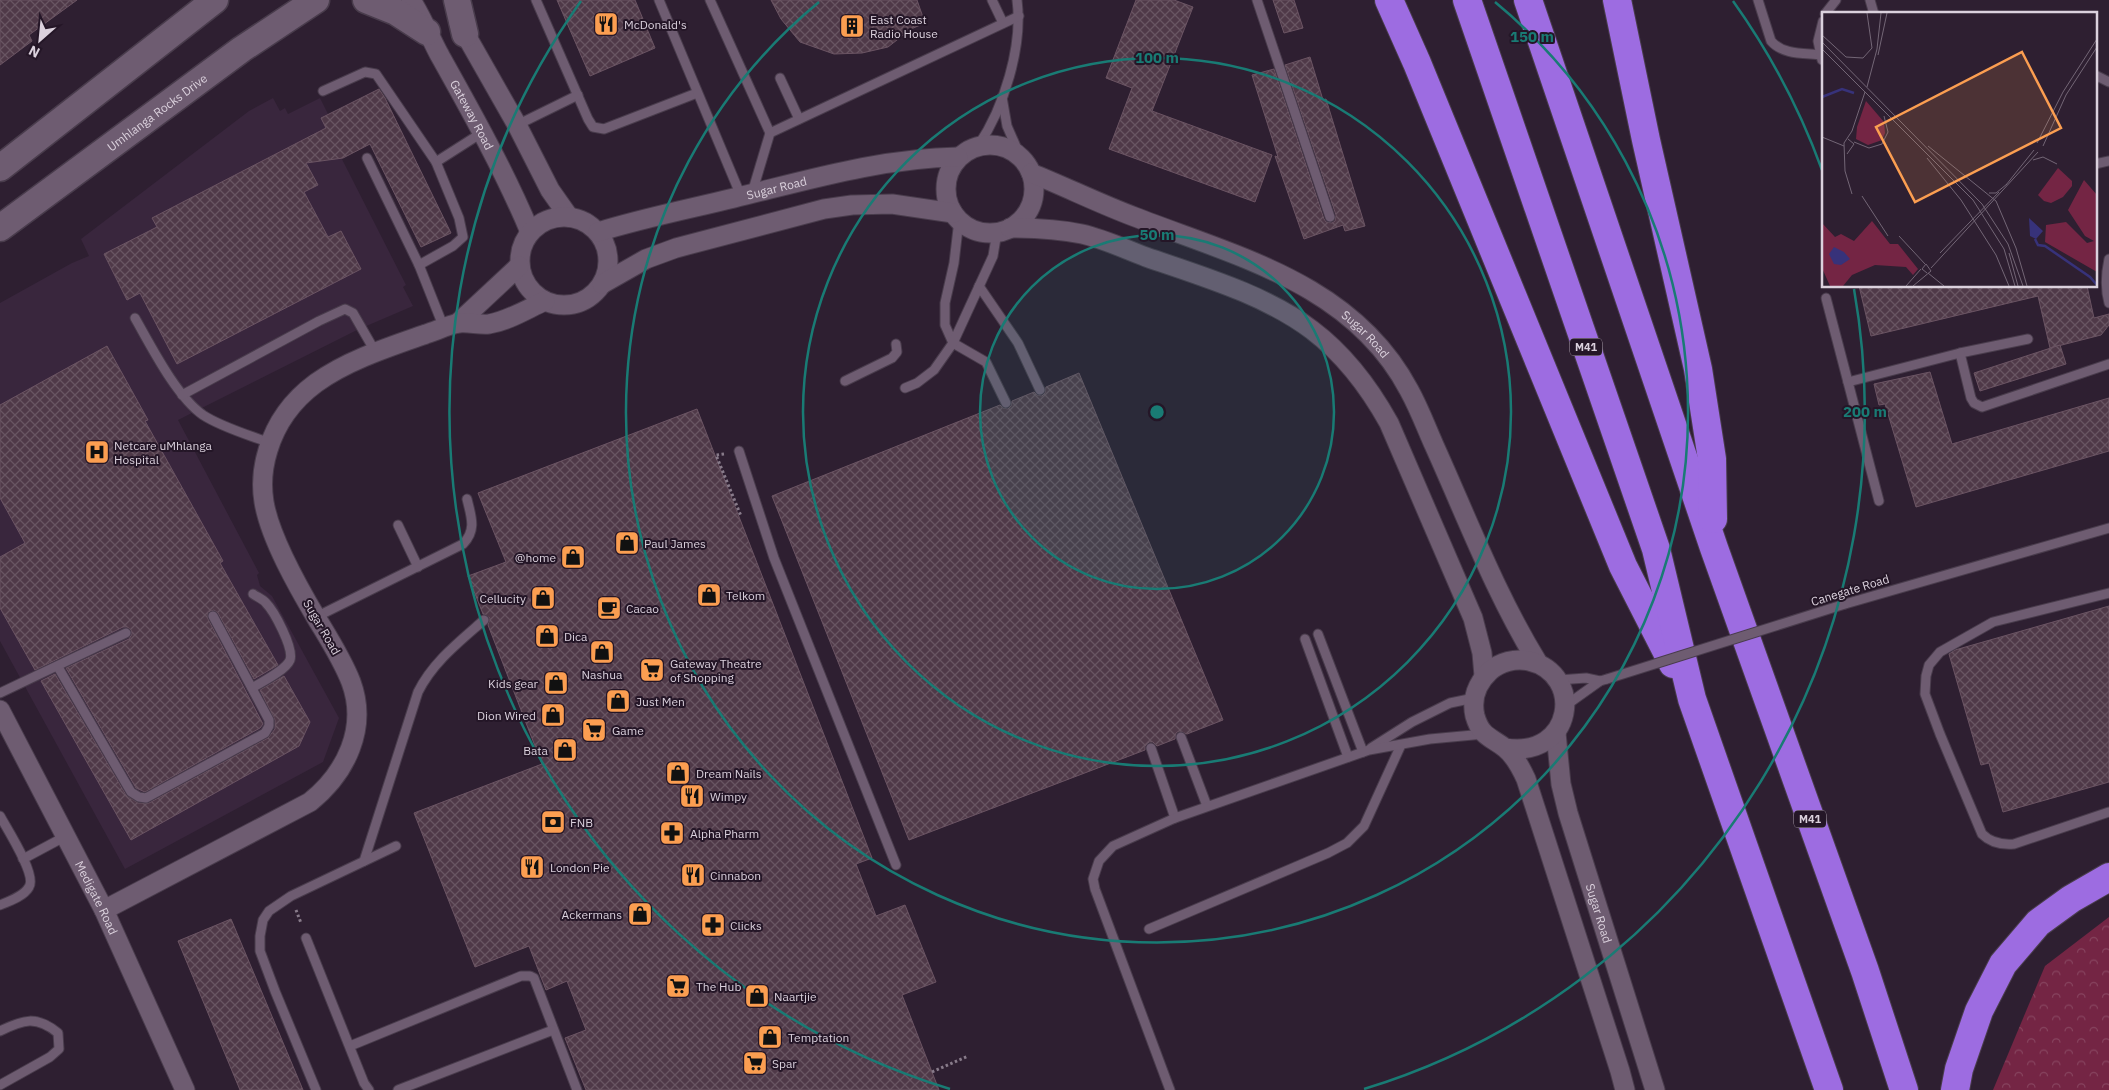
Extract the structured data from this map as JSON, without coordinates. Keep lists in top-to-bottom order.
{
  "streets": {
    "highway": ["M41"],
    "main road": ["Umhlanga Rocks Drive"],
    "street": ["Gateway Road", "Sugar Road", "Medigate Road"],
    "lane": ["Canegate Road"]
  },
  "crossings": [
    ["Gateway Road", "Sugar Road"],
    ["Sugar Road", "Canegate Road"],
    ["Sugar Road", "Medigate Road"]
  ],
  "places": {
    "restaurant": [
      "McDonald's",
      "Wimpy",
      "London Pie",
      "Cinnabon"
    ],
    "building": ["East Coast Radio House"],
    "hospital": ["Netcare uMhlanga Hospital"],
    "shop": [
      "Paul James",
      "@home",
      "Telkom",
      "Cellucity",
      "Dica",
      "Nashua",
      "Kids gear",
      "Just Men",
      "Dion Wired",
      "Bata",
      "Dream Nails",
      "Ackermans",
      "Naartjie",
      "Temptation"
    ],
    "cafe": ["Cacao"],
    "supermarket": [
      "Gateway Theatre of Shopping",
      "Game",
      "The Hub",
      "Spar"
    ],
    "bank": ["FNB"],
    "pharmacy": ["Alpha Pharm", "Clicks"]
  },
  "north": "bottom left",
  "rings": [
    "150 m",
    "100 m",
    "50 m",
    "200 m"
  ]
}
